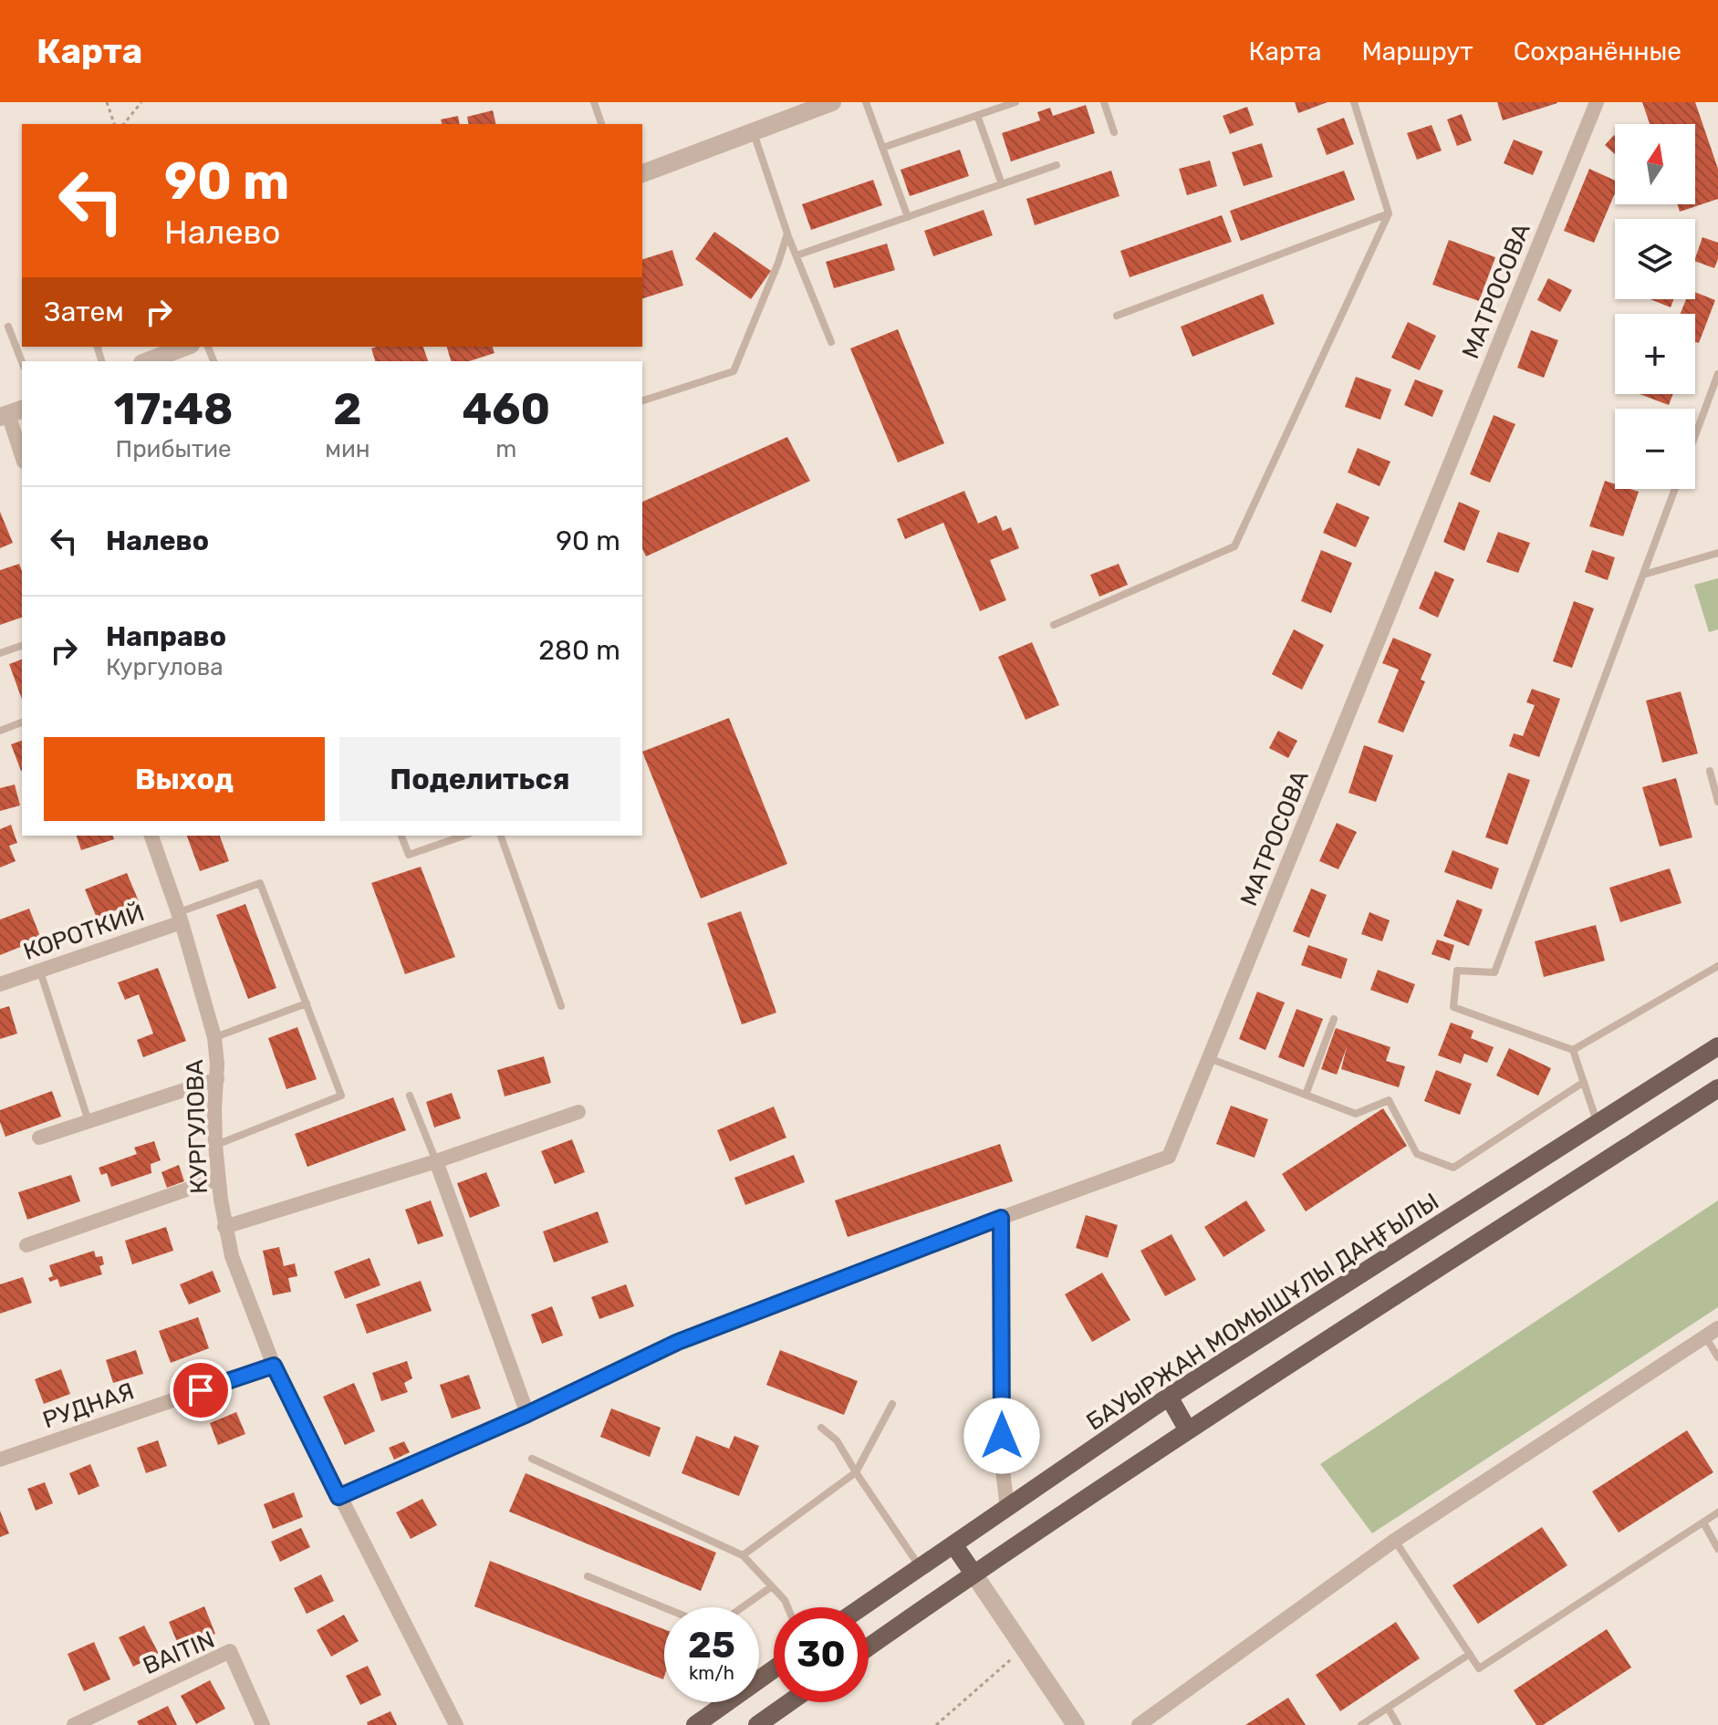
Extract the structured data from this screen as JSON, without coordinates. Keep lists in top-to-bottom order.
{
  "streets": {
    "main road": ["БАУЫРЖАН МОМЫШҰЛЫ ДАҢҒЫЛЫ"],
    "street": [
      "МАТРОСОВА",
      "КОРОТКИЙ",
      "КУРГУЛОВА",
      "РУДНАЯ",
      "BAITIN"
    ]
  },
  "crossings": [
    ["КОРОТКИЙ", "КУРГУЛОВА"],
    ["КУРГУЛОВА", "РУДНАЯ"]
  ],
  "north": "top",
  "page": {
    "header": "Карта",
    "nav": ["Карта", "Маршрут", "Сохранённые"],
    "map_buttons": ["+", "−"],
    "turn": ["90 m", "Налево"],
    "then": "Затем",
    "eta": [
      "17:48",
      "Прибытие",
      "2",
      "мин",
      "460",
      "m"
    ],
    "list": [
      {
        "name": "Налево",
        "value": "90 m"
      },
      {
        "name": "Направо",
        "note": "Кургулова",
        "value": "280 m"
      }
    ],
    "buttons": ["Выход", "Поделиться"],
    "speed": "25 km/h",
    "limit": "30"
  }
}
